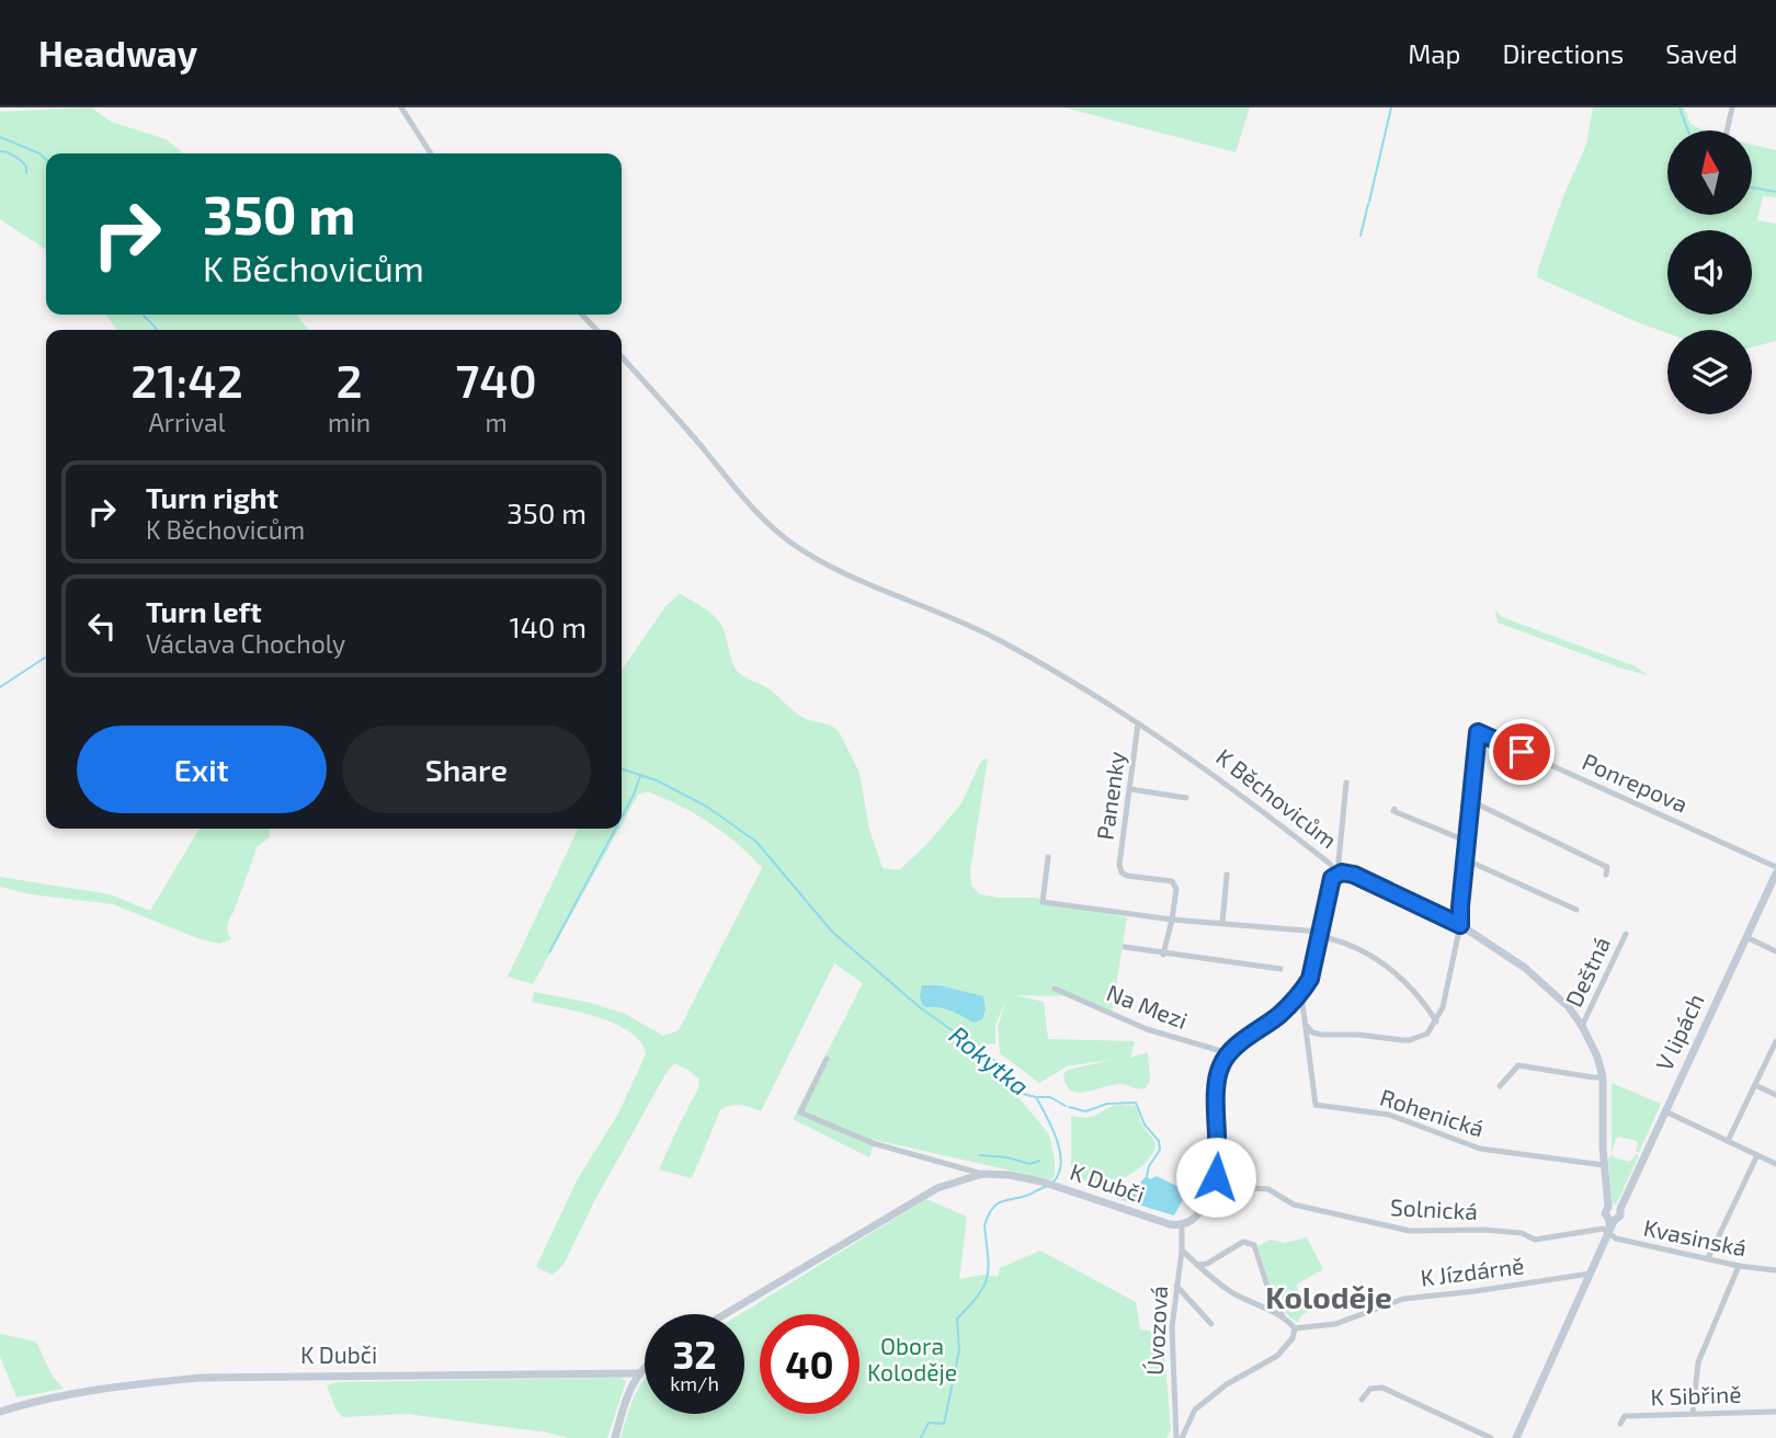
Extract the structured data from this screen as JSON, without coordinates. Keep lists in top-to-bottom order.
{
  "streets": {
    "street": [
      "Ponrepova",
      "Panenky",
      "K Běchovicům",
      "Deštná",
      "Na Mezi",
      "V lipách",
      "Rohenická",
      "K Dubči",
      "Solnická",
      "Kvasinská",
      "K Jízdárně",
      "Úvozová",
      "K Sibřině"
    ]
  },
  "crossings": [
    ["Panenky", "K Běchovicům"],
    ["K Běchovicům", "Deštná"],
    ["K Běchovicům", "V lipách"],
    ["K Běchovicům", "Rohenická"],
    ["K Dubči", "Úvozová"],
    ["Solnická", "Kvasinská"]
  ],
  "districts": ["Koloděje"],
  "water": ["Rokytka"],
  "parks": ["Obora Koloděje"],
  "north": "top",
  "page": {
    "header": "Headway",
    "nav": ["Map", "Directions", "Saved"],
    "turn": ["350 m", "K Běchovicům"],
    "eta": [
      "21:42",
      "Arrival",
      "2",
      "min",
      "740",
      "m"
    ],
    "list": [
      {
        "name": "Turn right",
        "note": "K Běchovicům",
        "value": "350 m"
      },
      {
        "name": "Turn left",
        "note": "Václava Chocholy",
        "value": "140 m"
      }
    ],
    "buttons": ["Exit", "Share"],
    "speed": "32 km/h",
    "limit": "40"
  }
}
